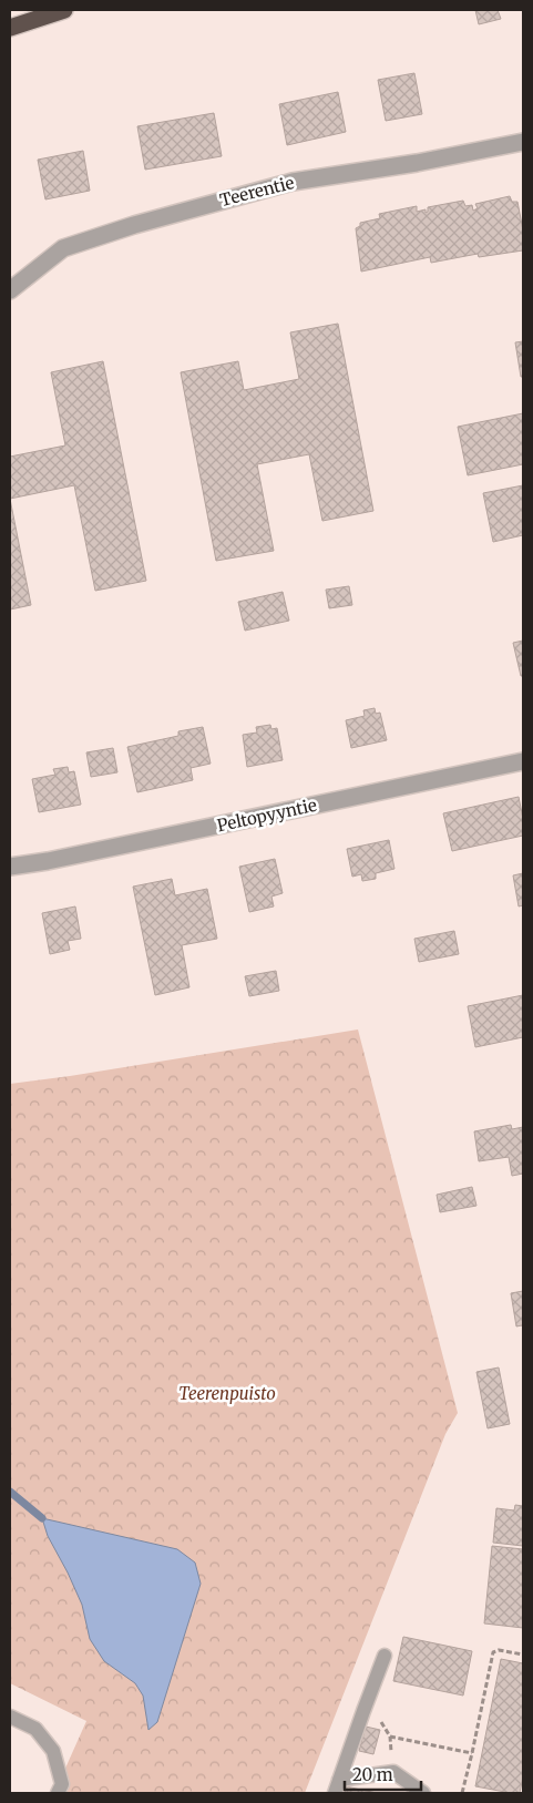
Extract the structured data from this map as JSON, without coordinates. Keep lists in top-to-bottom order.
{
  "streets": {
    "street": ["Teerentie", "Peltopyyntie"]
  },
  "parks": ["Teerenpuisto"],
  "scale_bar": "20 m"
}
